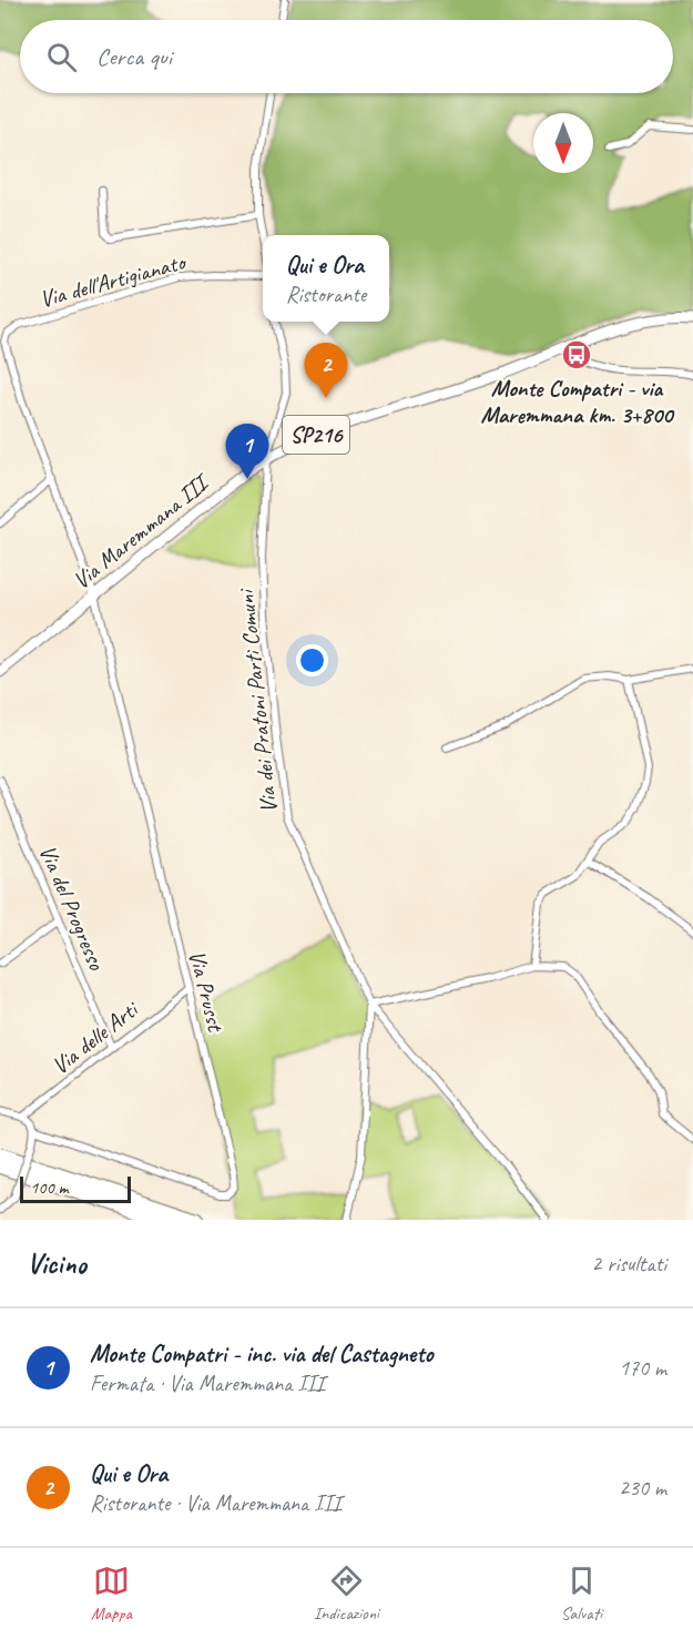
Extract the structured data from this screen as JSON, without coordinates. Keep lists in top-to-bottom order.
{
  "streets": {
    "main road": ["SP216", "Via Maremmana III"],
    "street": [
      "Via dell'Artigianato",
      "Via dei Pratoni Parti Comuni",
      "Via del Progresso",
      "Via Prusst",
      "Via delle Arti"
    ]
  },
  "crossings": [
    ["Via dell'Artigianato", "Via Maremmana III"],
    ["Via dell'Artigianato", "Via Prusst"],
    ["Via Maremmana III", "Via dei Pratoni Parti Comuni"],
    ["Via Maremmana III", "Via Prusst"],
    ["Via del Progresso", "Via delle Arti"],
    ["Via Prusst", "Via delle Arti"]
  ],
  "places": {
    "bus stop": ["Monte Compatri - via Maremmana km. 3+800"]
  },
  "scale_bar": "100 m",
  "north": "bottom",
  "page": {
    "search": "Cerca qui",
    "popup": ["Qui e Ora", "Ristorante"],
    "pins": ["2", "1"],
    "scale": "100 m",
    "heading": ["Vicino", "2 risultati"],
    "list": [
      {
        "mark": "1",
        "name": "Monte Compatri - inc. via del Castagneto",
        "note": "Fermata · Via Maremmana III",
        "value": "170 m"
      },
      {
        "mark": "2",
        "name": "Qui e Ora",
        "note": "Ristorante · Via Maremmana III",
        "value": "230 m"
      }
    ],
    "nav": ["Mappa", "Indicazioni", "Salvati"]
  }
}
